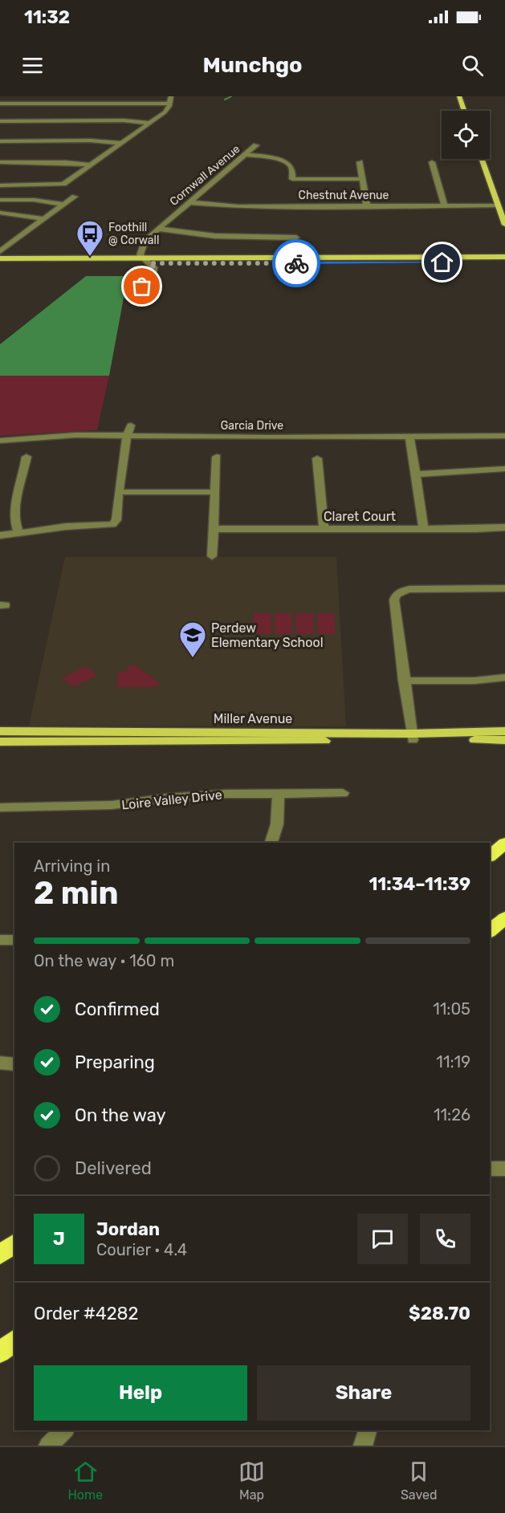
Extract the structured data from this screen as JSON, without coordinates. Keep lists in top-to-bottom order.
{
  "streets": {
    "main road": ["Miller Avenue"],
    "street": [
      "Cornwall Avenue",
      "Chestnut Avenue",
      "Garcia Drive",
      "Claret Court",
      "Loire Valley Drive"
    ]
  },
  "crossings": [
    ["Cornwall Avenue", "Chestnut Avenue"]
  ],
  "places": {
    "bus stop": ["Foothill @ Corwall"],
    "school or university": ["Perdew Elementary School"]
  },
  "page": {
    "status": "11:32",
    "header": "Munchgo",
    "heading": ["2 min", "Arriving in", "11:34–11:39"],
    "panel": [
      "Jordan",
      "Courier · 4.4",
      "Order #4282",
      "$28.70"
    ],
    "bar": "On the way · 160 m",
    "list": [
      ["Confirmed", "11:05"],
      ["Preparing", "11:19"],
      ["On the way", "11:26"],
      "Delivered"
    ],
    "round": "J",
    "buttons": ["Help", "Share"],
    "tabs": ["Home", "Map", "Saved"]
  }
}
